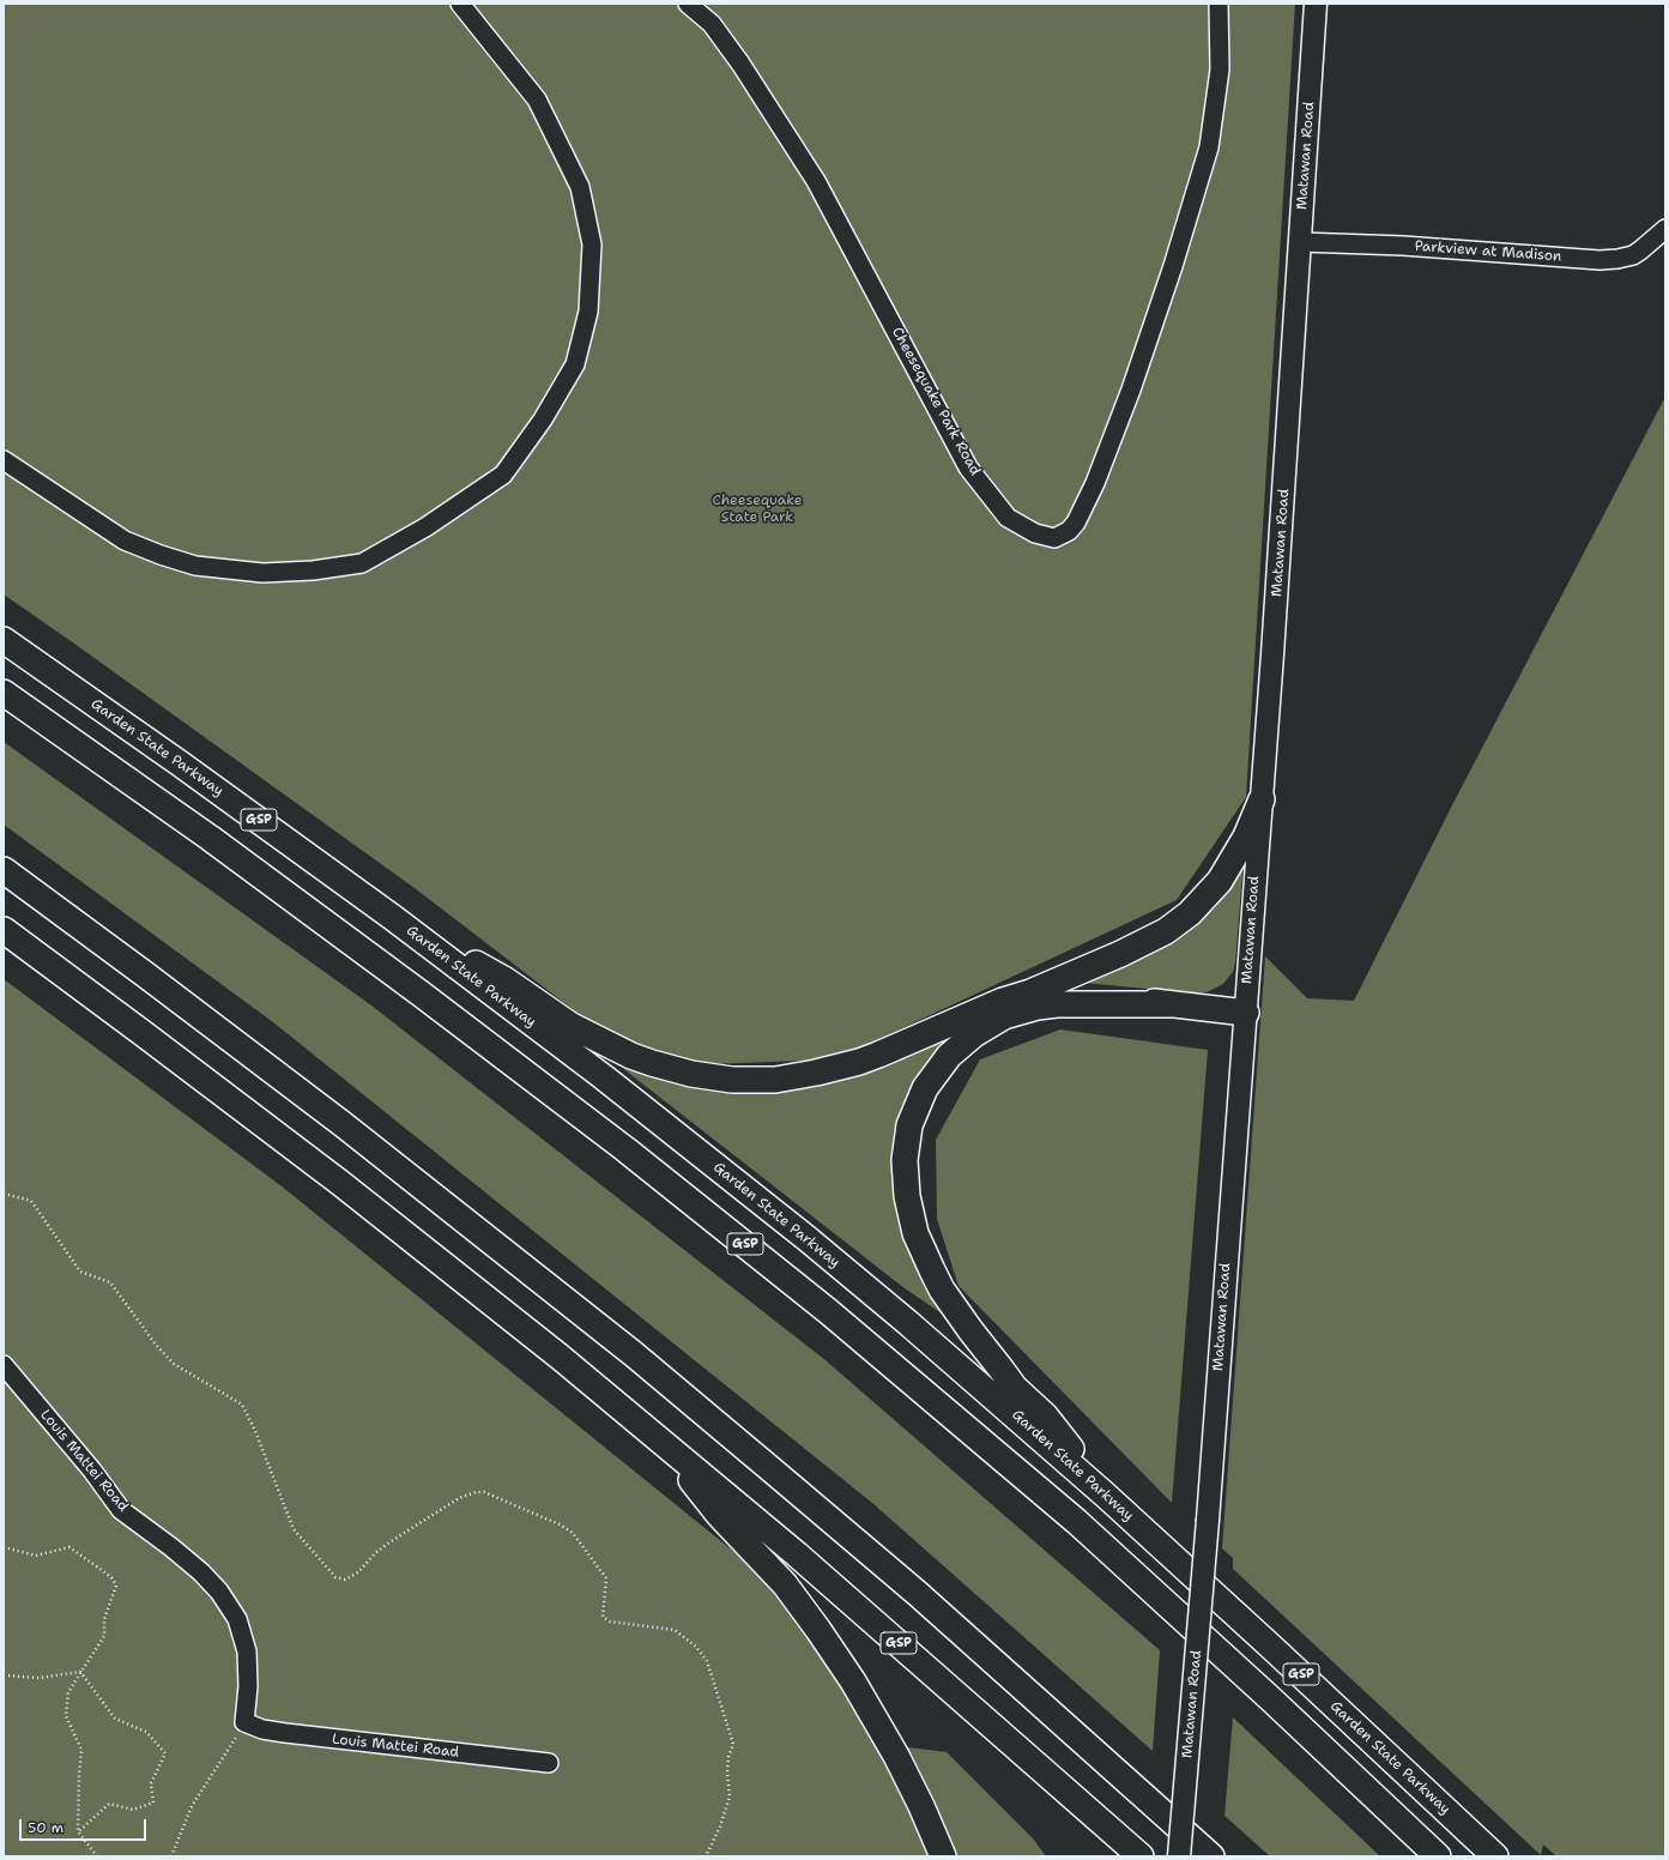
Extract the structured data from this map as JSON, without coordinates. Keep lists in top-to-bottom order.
{
  "streets": {
    "highway": ["Garden State Parkway", "GSP"],
    "main road": ["Matawan Road"],
    "street": ["Parkview at Madison", "Cheesequake Park Road", "Louis Mattei Road"]
  },
  "crossings": [
    ["Matawan Road", "Parkview at Madison"]
  ],
  "parks": ["Cheesequake State Park"],
  "scale_bar": "50 m"
}
